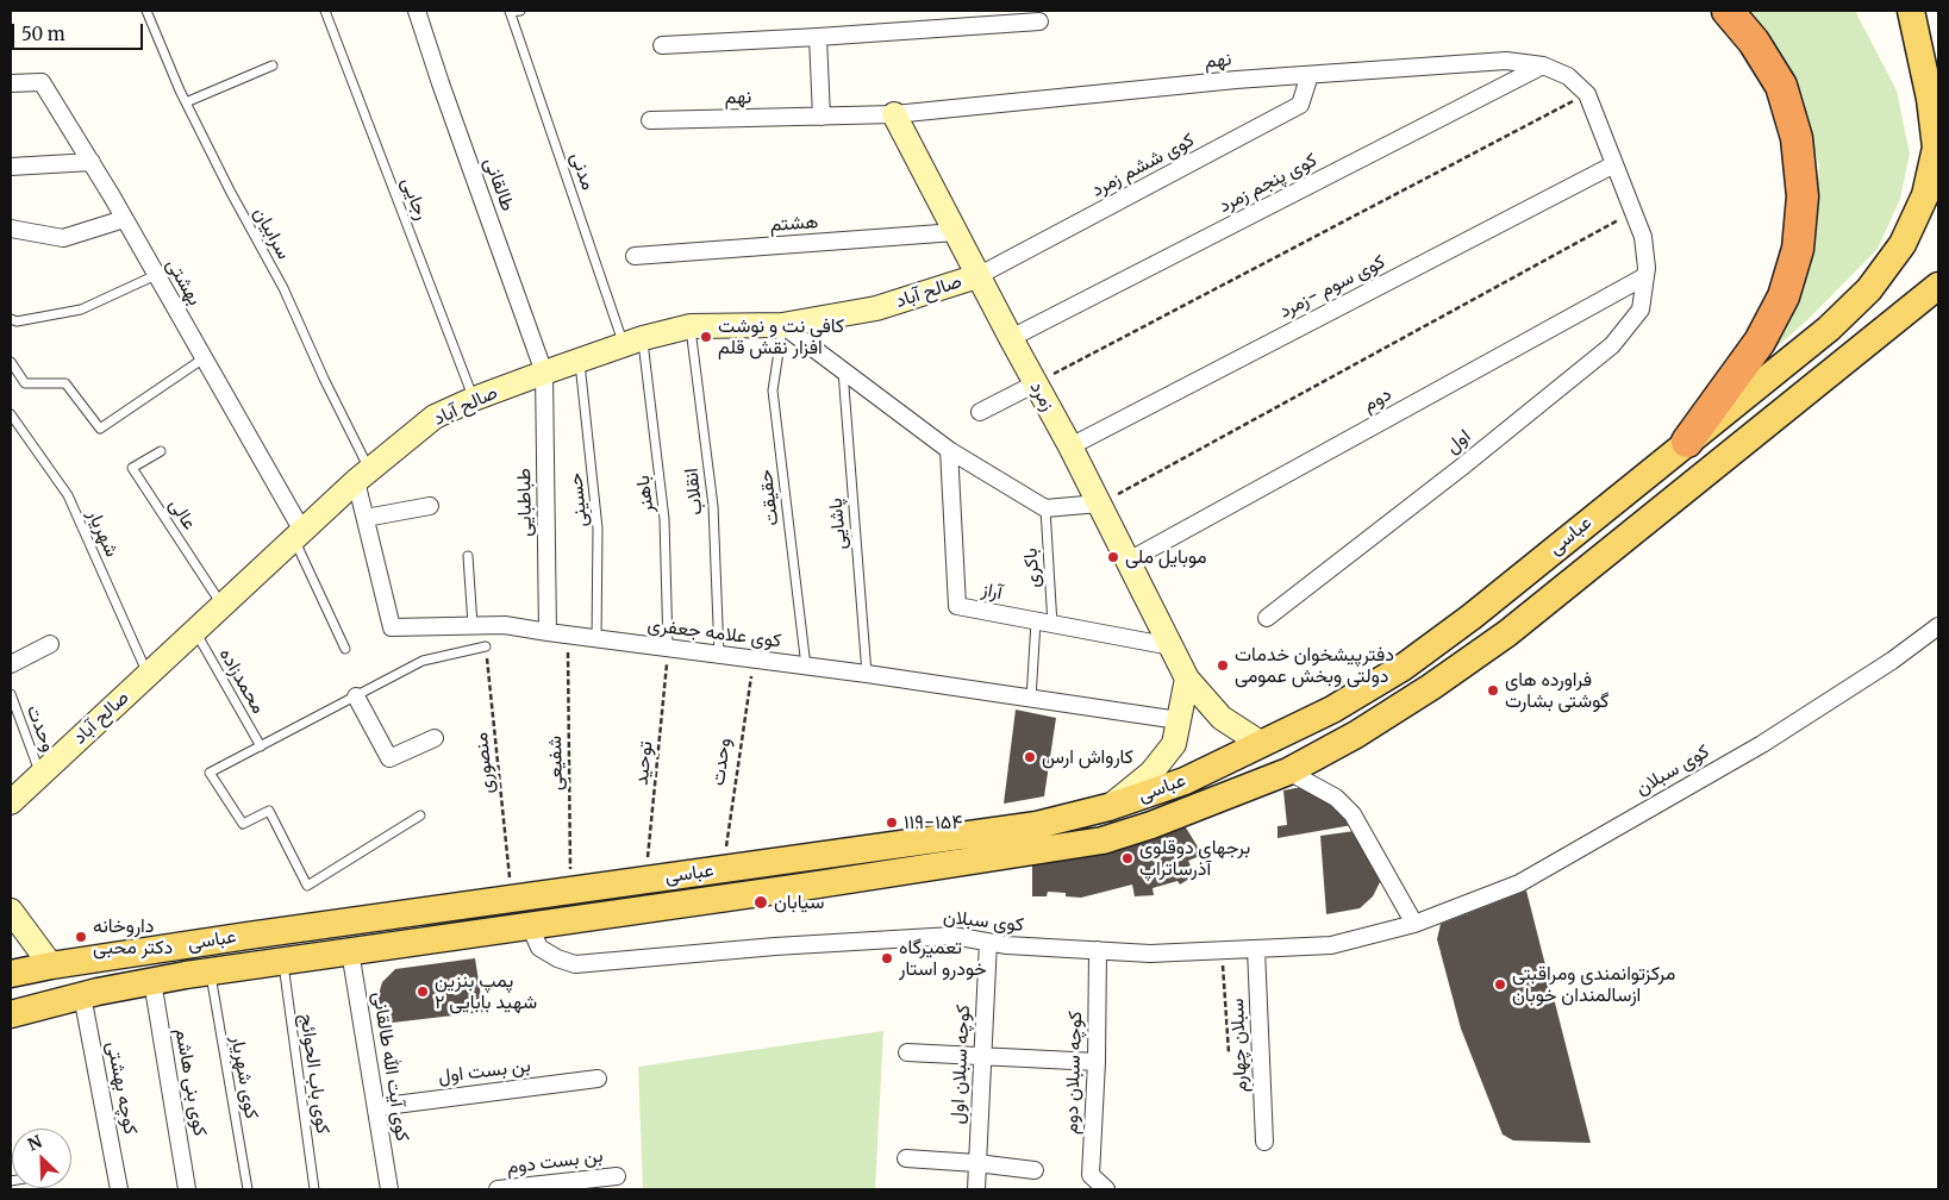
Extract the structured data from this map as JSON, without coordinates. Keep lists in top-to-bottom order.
{
  "streets": {
    "main road": ["عباسى"],
    "street": [
      "نهم",
      "کوی ششم زمرد",
      "کوی پنجم زمرد",
      "طالقانی",
      "هشتم",
      "بهشتی",
      "کوی سوم -زمرد",
      "صالح آباد",
      "زمرد",
      "دوم",
      "اول",
      "طباطبایی",
      "آراز",
      "کوی علامه جعفری",
      "کوی سبلان",
      "سبلان چهارم",
      "کوچه سبلان اول",
      "کوی آیت الله طالقانی",
      "بن بست اول",
      "کوچه سبلان دوم",
      "کوی بنی هاشم",
      "کوچه بهشتی",
      "بن بست دوم"
    ],
    "lane": [
      "مدنی",
      "رجایی",
      "سرابیان",
      "انقلاب",
      "باهنر",
      "حقیقت",
      "حسینی",
      "عالی",
      "پاشایی",
      "شهریار",
      "باکری",
      "محمدزاده",
      "وحدت",
      "کوی باب الحوائج",
      "کوی شهریار"
    ],
    "path": ["منصوری", "شفیعی", "توحید"]
  },
  "crossings": [
    ["نهم", "کوی ششم زمرد"],
    ["نهم", "کوی پنجم زمرد"],
    ["نهم", "کوی سوم -زمرد"],
    ["نهم", "زمرد"],
    ["نهم", "دوم"],
    ["نهم", "اول"],
    ["کوی ششم زمرد", "صالح آباد"],
    ["کوی ششم زمرد", "زمرد"],
    ["مدنی", "صالح آباد"],
    ["مدنی", "باهنر"],
    ["کوی پنجم زمرد", "زمرد"],
    ["طالقانی", "صالح آباد"],
    ["طالقانی", "طباطبایی"],
    ["رجایی", "صالح آباد"],
    ["هشتم", "زمرد"],
    ["سرابیان", "صالح آباد"],
    ["سرابیان", "کوی علامه جعفری"],
    ["بهشتی", "صالح آباد"],
    ["کوی سوم -زمرد", "زمرد"],
    ["صالح آباد", "زمرد"],
    ["صالح آباد", "انقلاب"],
    ["صالح آباد", "باهنر"],
    ["صالح آباد", "حقیقت"],
    ["صالح آباد", "حسینی"],
    ["صالح آباد", "طباطبایی"],
    ["صالح آباد", "عالی"],
    ["صالح آباد", "شهریار"],
    ["صالح آباد", "کوی علامه جعفری"],
    ["صالح آباد", "محمدزاده"],
    ["صالح آباد", "وحدت"],
    ["زمرد", "دوم"],
    ["زمرد", "عباسى"],
    ["زمرد", "آراز"],
    ["دوم", "اول"],
    ["انقلاب", "کوی علامه جعفری"],
    ["باهنر", "کوی علامه جعفری"],
    ["باهنر", "توحید"],
    ["حقیقت", "کوی علامه جعفری"],
    ["حسینی", "کوی علامه جعفری"],
    ["طباطبایی", "کوی علامه جعفری"],
    ["پاشایی", "کوی علامه جعفری"],
    ["عباسى", "وحدت"],
    ["عباسى", "منصوری"],
    ["عباسى", "شفیعی"],
    ["عباسى", "توحید"],
    ["عباسى", "کوی سبلان"],
    ["عباسى", "کوی آیت الله طالقانی"],
    ["عباسى", "کوی باب الحوائج"],
    ["عباسى", "کوی شهریار"],
    ["عباسى", "کوی بنی هاشم"],
    ["عباسى", "کوچه بهشتی"],
    ["باکری", "آراز"],
    ["کوی علامه جعفری", "وحدت"],
    ["کوی علامه جعفری", "شفیعی"],
    ["کوی علامه جعفری", "توحید"],
    ["کوی سبلان", "سبلان چهارم"],
    ["کوی سبلان", "کوچه سبلان اول"],
    ["کوی سبلان", "کوچه سبلان دوم"],
    ["کوی آیت الله طالقانی", "بن بست اول"]
  ],
  "places": [
    "کافی نت و نوشت افزار نقش قلم",
    "موبایل ملی",
    "دفترپیشخوان خدمات دولتی وبخش عمومی",
    "فراورده های گوشتی بشارت",
    "کارواش ارس",
    "۱۱۹-۱۵۴",
    "برجهای دوقلوی آذرساتراپ",
    "سیابان",
    "داروخانه دکتر محبی",
    "تعمیرگاه خودرو استار",
    "مرکزتوانمندی ومراقبتی ازسالمندان خوبان",
    "پمپ بنزین شهید بابایی ۲"
  ],
  "scale_bar": "50 m",
  "north": "top left"
}
